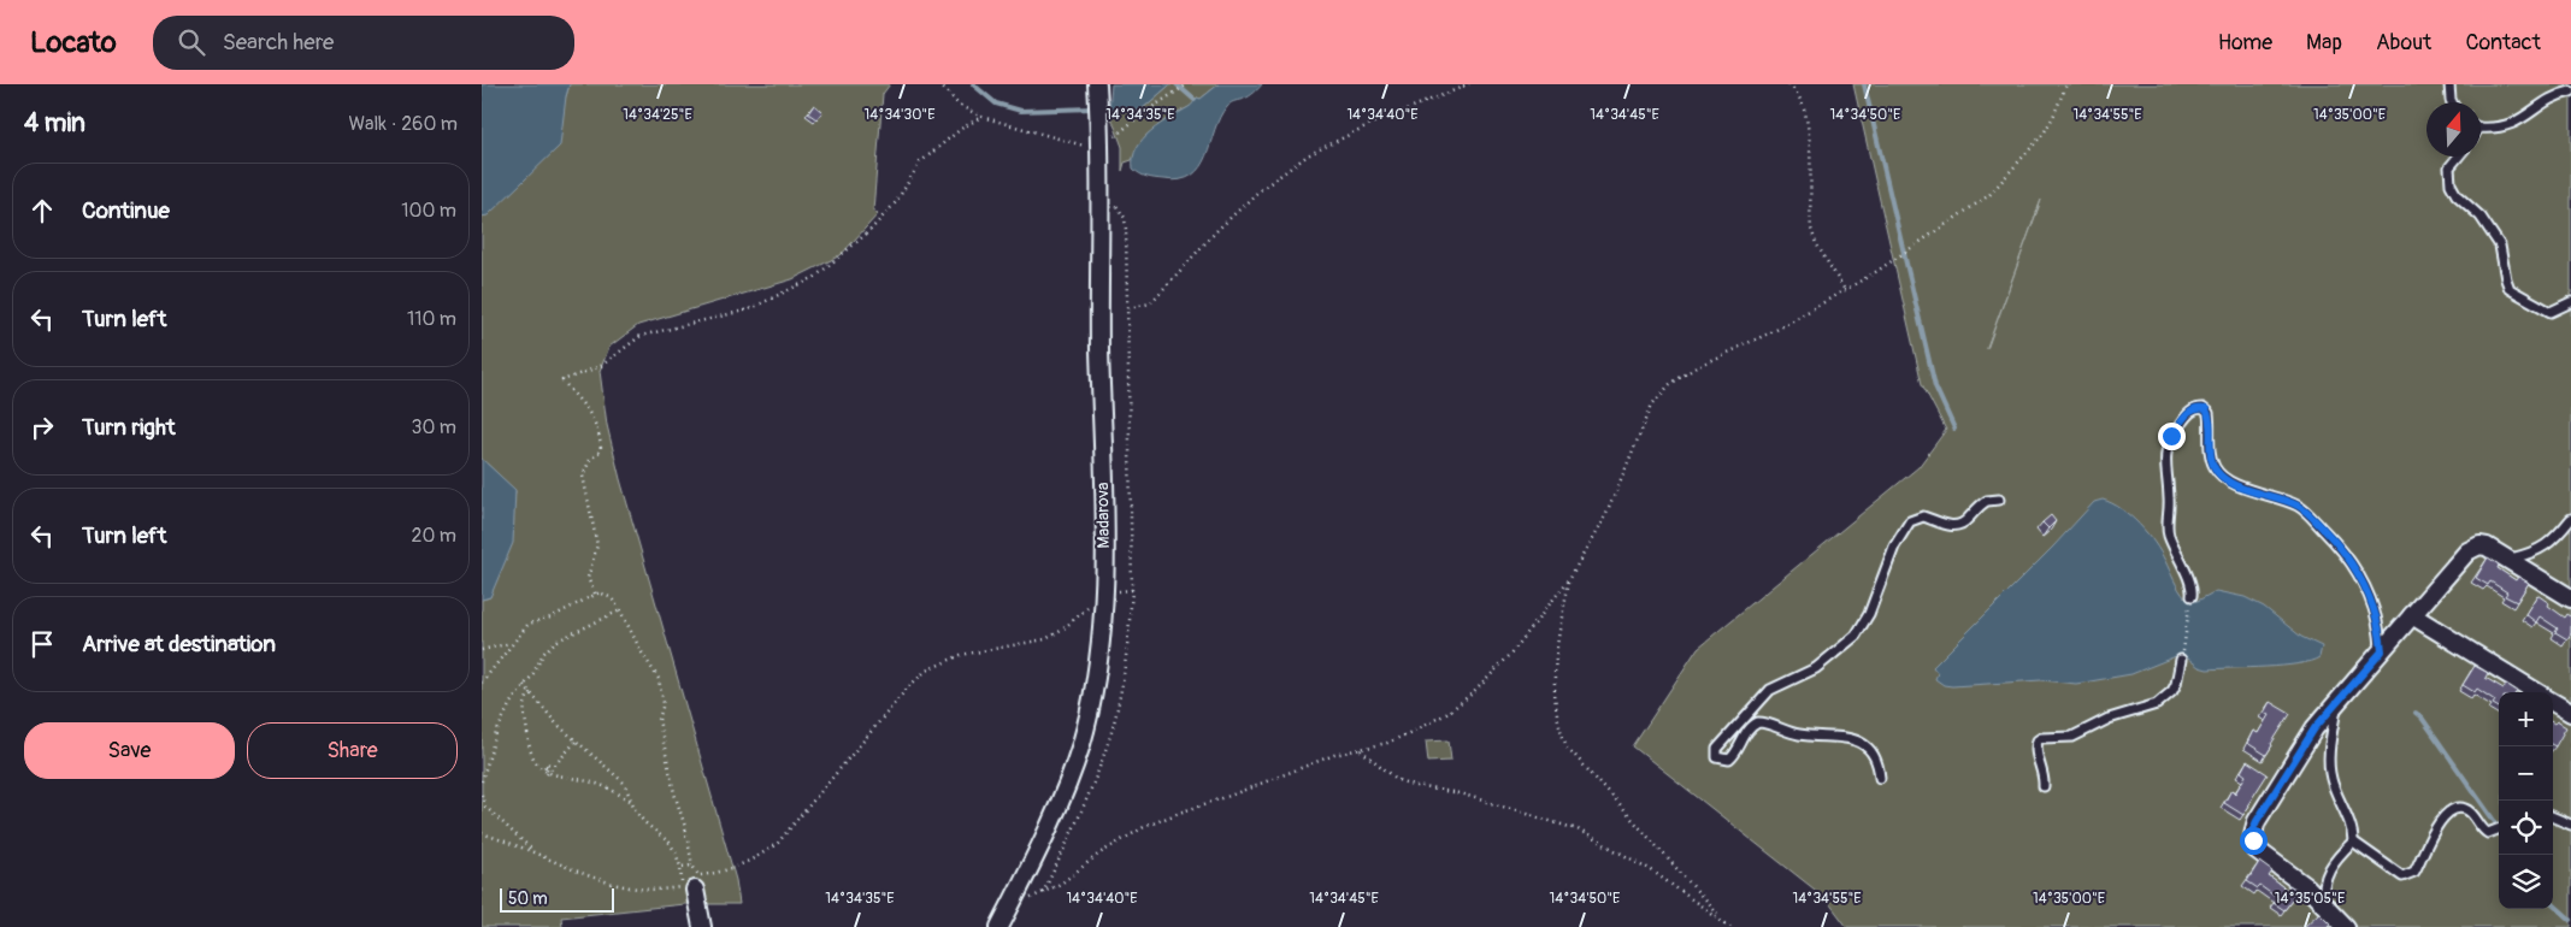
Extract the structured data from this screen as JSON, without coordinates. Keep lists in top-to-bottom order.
{
  "streets": {
    "street": ["Madarova"]
  },
  "scale_bar": "50 m",
  "north": "top",
  "page": {
    "header": "Locato",
    "search": "Search here",
    "nav": [
      "Home",
      "Map",
      "About",
      "Contact"
    ],
    "heading": ["4 min", "Walk · 260 m"],
    "list": [
      ["Continue", "100 m"],
      ["Turn left", "110 m"],
      ["Turn right", "30 m"],
      ["Turn left", "20 m"],
      "Arrive at destination"
    ],
    "map_buttons": ["+", "−"],
    "buttons": ["Save", "Share"],
    "scale": "50 m"
  },
  "coordinates": [
    "14°34'25\"E",
    "14°34'50\"E",
    "14°35'00\"E",
    "14°34'30\"E",
    "14°34'35\"E",
    "14°34'40\"E",
    "14°34'45\"E",
    "14°34'55\"E",
    "14°35'05\"E"
  ]
}
